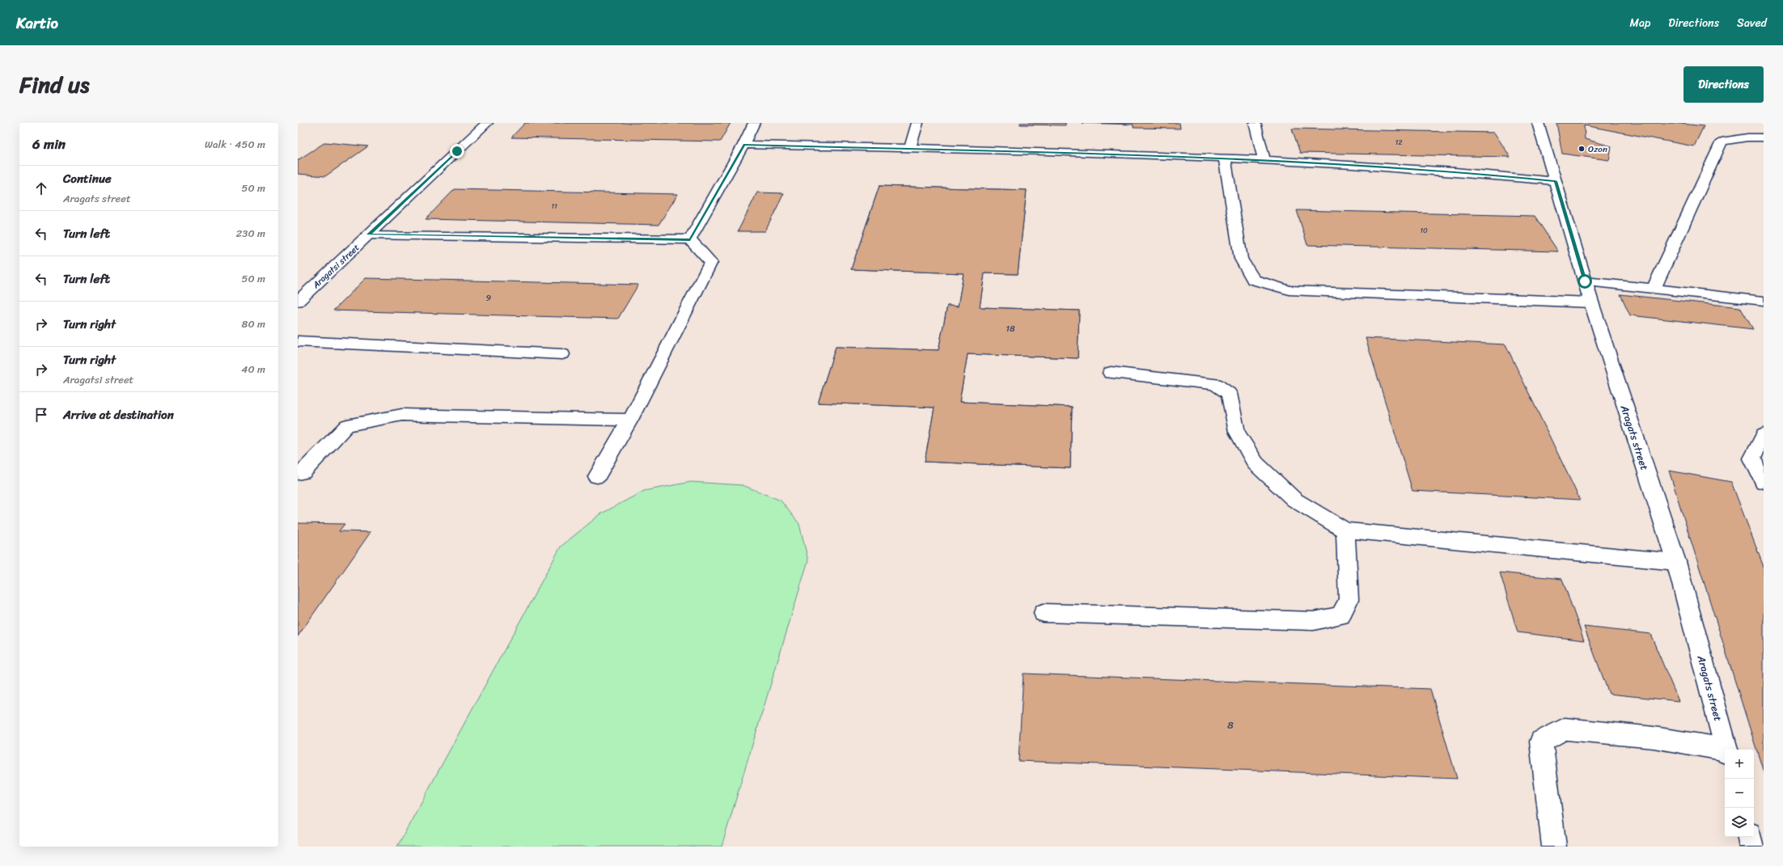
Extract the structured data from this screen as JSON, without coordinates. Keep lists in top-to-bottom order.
{
  "streets": {
    "street": ["Aragatsi street", "Aragats street"]
  },
  "places": ["Ozon"],
  "house_numbers": [
    "12",
    "11",
    "10",
    "9",
    "18",
    "8"
  ],
  "page": {
    "header": "Kartio",
    "nav": ["Map", "Directions", "Saved"],
    "title": "Find us",
    "buttons": "Directions",
    "heading": ["6 min", "Walk · 450 m"],
    "list": [
      ["Continue", "Aragats street", "50 m"],
      ["Turn left", "230 m"],
      ["Turn left", "50 m"],
      ["Turn right", "80 m"],
      ["Turn right", "Aragatsi street", "40 m"],
      "Arrive at destination"
    ],
    "map_buttons": ["+", "−"]
  }
}
